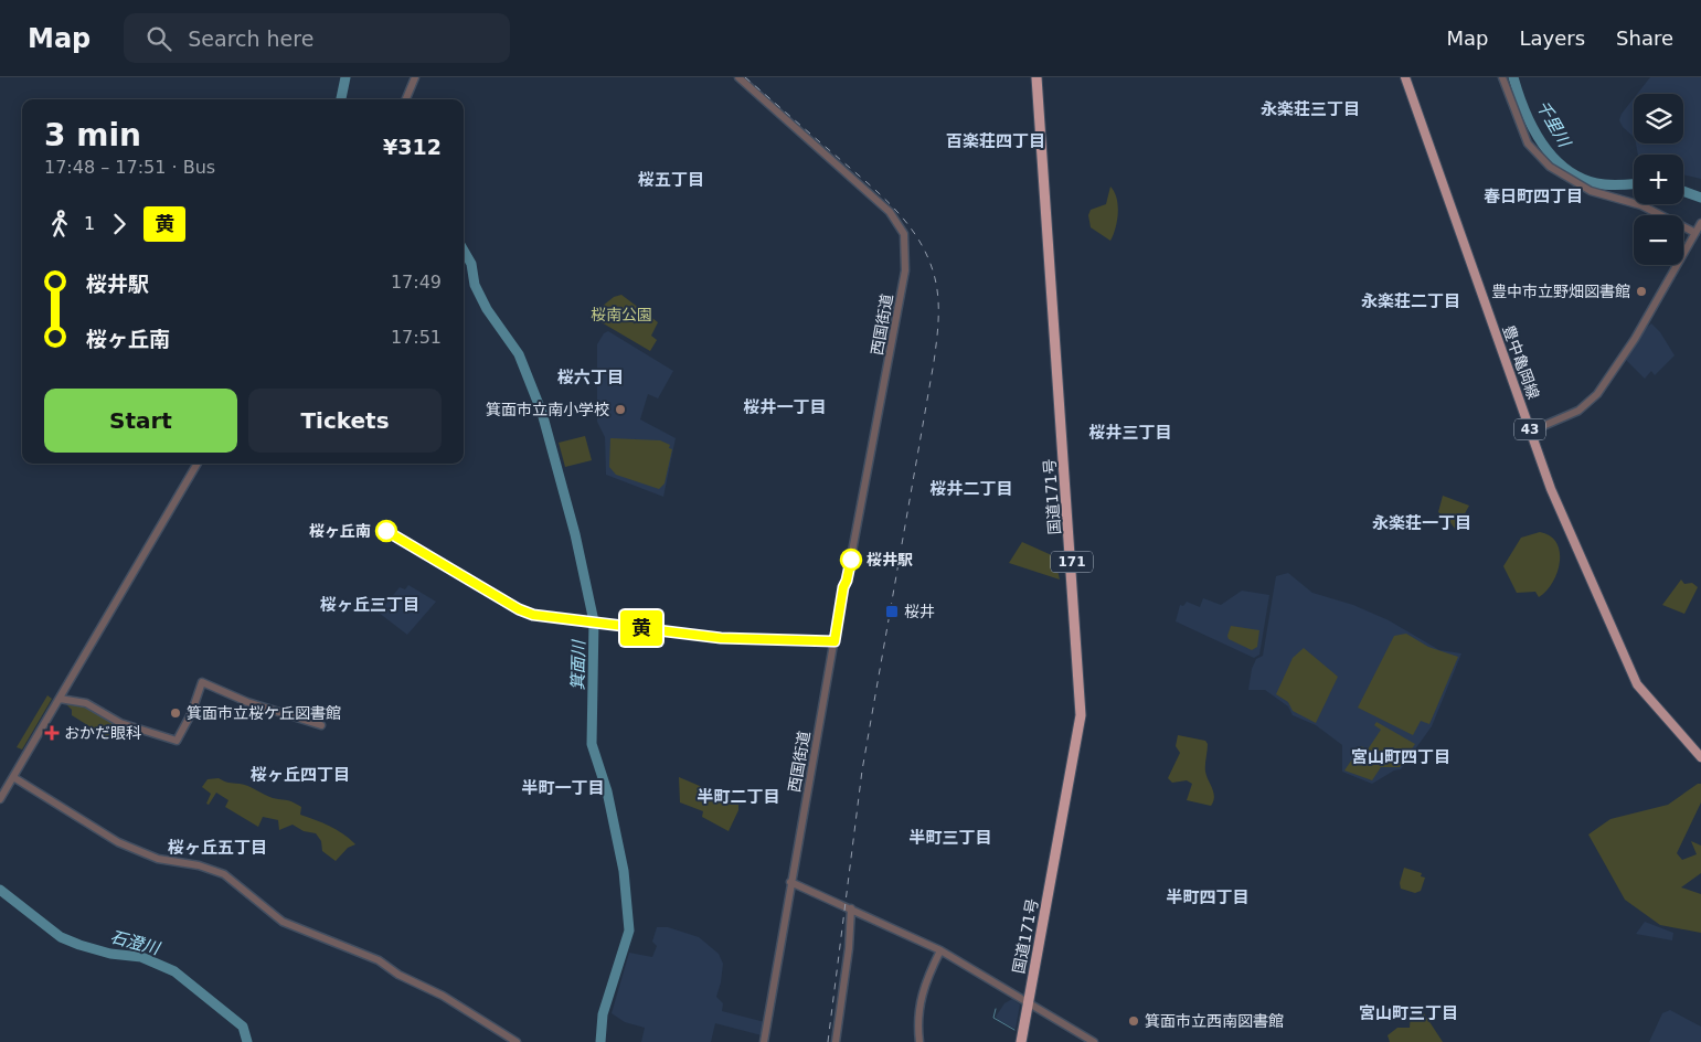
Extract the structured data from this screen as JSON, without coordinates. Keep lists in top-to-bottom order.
{
  "streets": {
    "highway": ["国道171号", "171"],
    "main road": ["豊中亀岡線", "43"],
    "street": ["西国街道"]
  },
  "districts": [
    "永楽荘三丁目",
    "百楽荘四丁目",
    "桜五丁目",
    "春日町四丁目",
    "永楽荘二丁目",
    "桜六丁目",
    "桜井一丁目",
    "桜井三丁目",
    "桜井二丁目",
    "永楽荘一丁目",
    "桜ヶ丘三丁目",
    "宮山町四丁目",
    "桜ヶ丘四丁目",
    "半町一丁目",
    "半町二丁目",
    "半町三丁目",
    "桜ヶ丘五丁目",
    "半町四丁目",
    "宮山町三丁目"
  ],
  "water": ["千里川", "箕面川", "石澄川"],
  "parks": ["桜南公園"],
  "places": {
    "other": [
      "豊中市立野畑図書館",
      "箕面市立南小学校",
      "桜ヶ丘南",
      "桜井駅",
      "箕面市立桜ケ丘図書館",
      "箕面市立西南図書館"
    ],
    "transit": ["桜井"],
    "health": ["おかだ眼科"]
  },
  "lines": ["bus line 黄"],
  "page": {
    "header": "Map",
    "search": "Search here",
    "nav": ["Map", "Layers", "Share"],
    "on_map": "黄",
    "map_buttons": ["+", "−"],
    "heading": ["3 min", "17:48 – 17:51 · Bus", "¥312"],
    "legs": ["1", "黄"],
    "list": [
      {
        "name": "桜井駅",
        "value": "17:49"
      },
      {
        "name": "桜ヶ丘南",
        "value": "17:51"
      }
    ],
    "buttons": ["Start", "Tickets"]
  }
}
